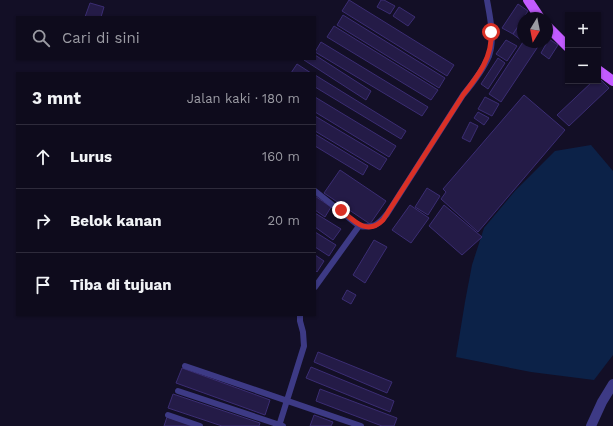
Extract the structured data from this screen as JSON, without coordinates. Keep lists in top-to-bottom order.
{
  "north": "bottom",
  "page": {
    "map_buttons": ["+", "−"],
    "search": "Cari di sini",
    "heading": ["3 mnt", "Jalan kaki · 180 m"],
    "list": [
      ["Lurus", "160 m"],
      ["Belok kanan", "20 m"],
      "Tiba di tujuan"
    ]
  }
}
